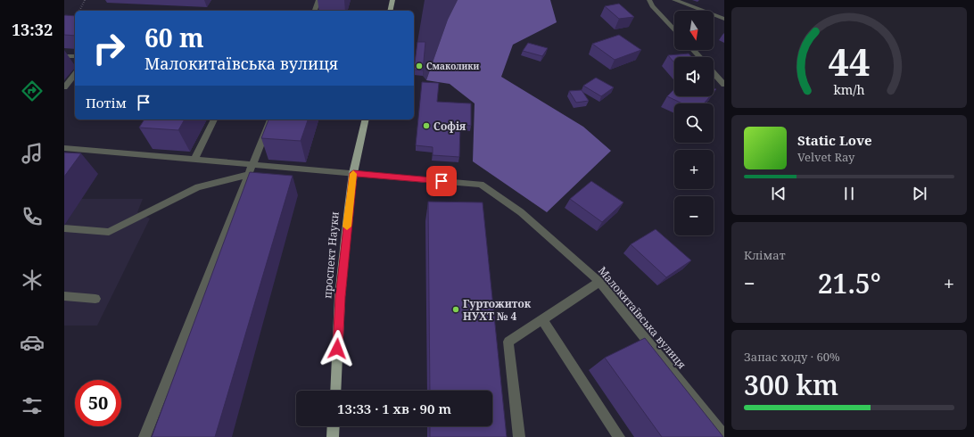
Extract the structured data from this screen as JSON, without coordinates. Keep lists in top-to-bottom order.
{
  "streets": {
    "main road": ["проспект Науки"],
    "street": ["Малокитаївська вулиця"]
  },
  "crossings": [
    ["проспект Науки", "Малокитаївська вулиця"]
  ],
  "places": ["Смаколики", "Софія", "Гуртожиток НУХТ № 4"],
  "north": "bottom",
  "page": {
    "tabs": "13:32",
    "map_buttons": ["+", "−"],
    "turn": ["60 m", "Малокитаївська вулиця"],
    "then": "Потім",
    "song": ["Static Love", "Velvet Ray"],
    "tile": [
      "Клімат",
      ["Запас ходу · 60%", "300 km"]
    ],
    "heat": ["−", "21.5°", "+"],
    "limit": "50",
    "trip": "13:33 · 1 хв · 90 m",
    "gauge": ["44", "km/h"]
  }
}
